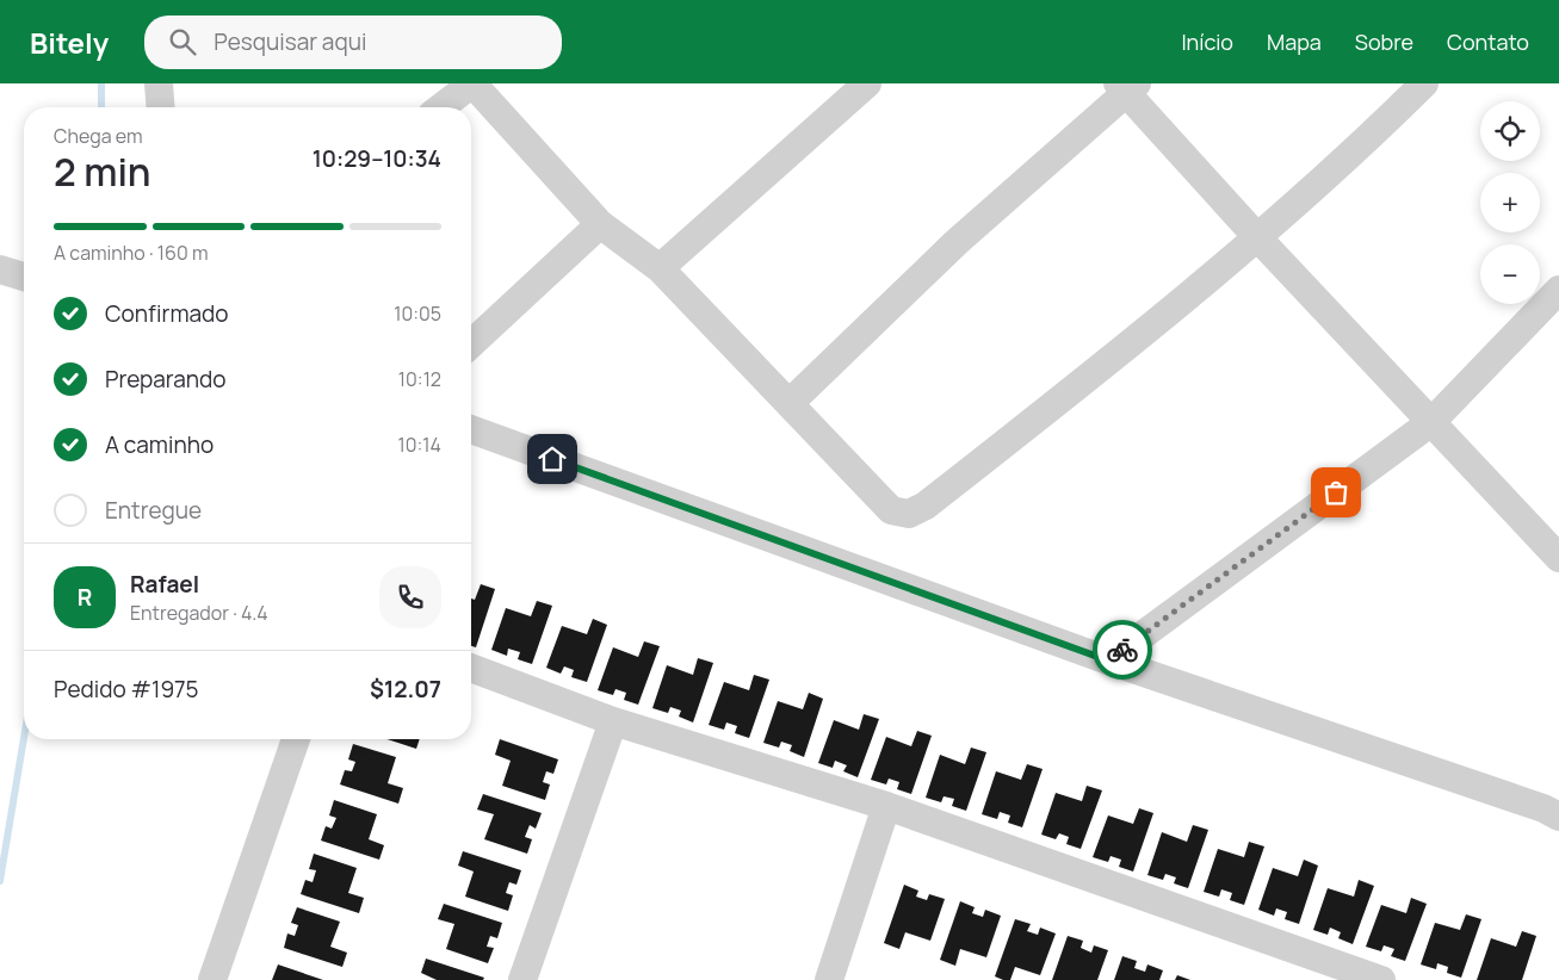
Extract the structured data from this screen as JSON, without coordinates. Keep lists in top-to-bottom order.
{
  "page": {
    "header": "Bitely",
    "search": "Pesquisar aqui",
    "nav": [
      "Início",
      "Mapa",
      "Sobre",
      "Contato"
    ],
    "map_buttons": ["+", "−"],
    "heading": ["2 min", "Chega em", "10:29–10:34"],
    "panel": [
      "Rafael",
      "Entregador · 4.4",
      "Pedido #1975",
      "$12.07"
    ],
    "bar": "A caminho · 160 m",
    "list": [
      ["Confirmado", "10:05"],
      ["Preparando", "10:12"],
      ["A caminho", "10:14"],
      "Entregue"
    ],
    "round": "R"
  }
}
